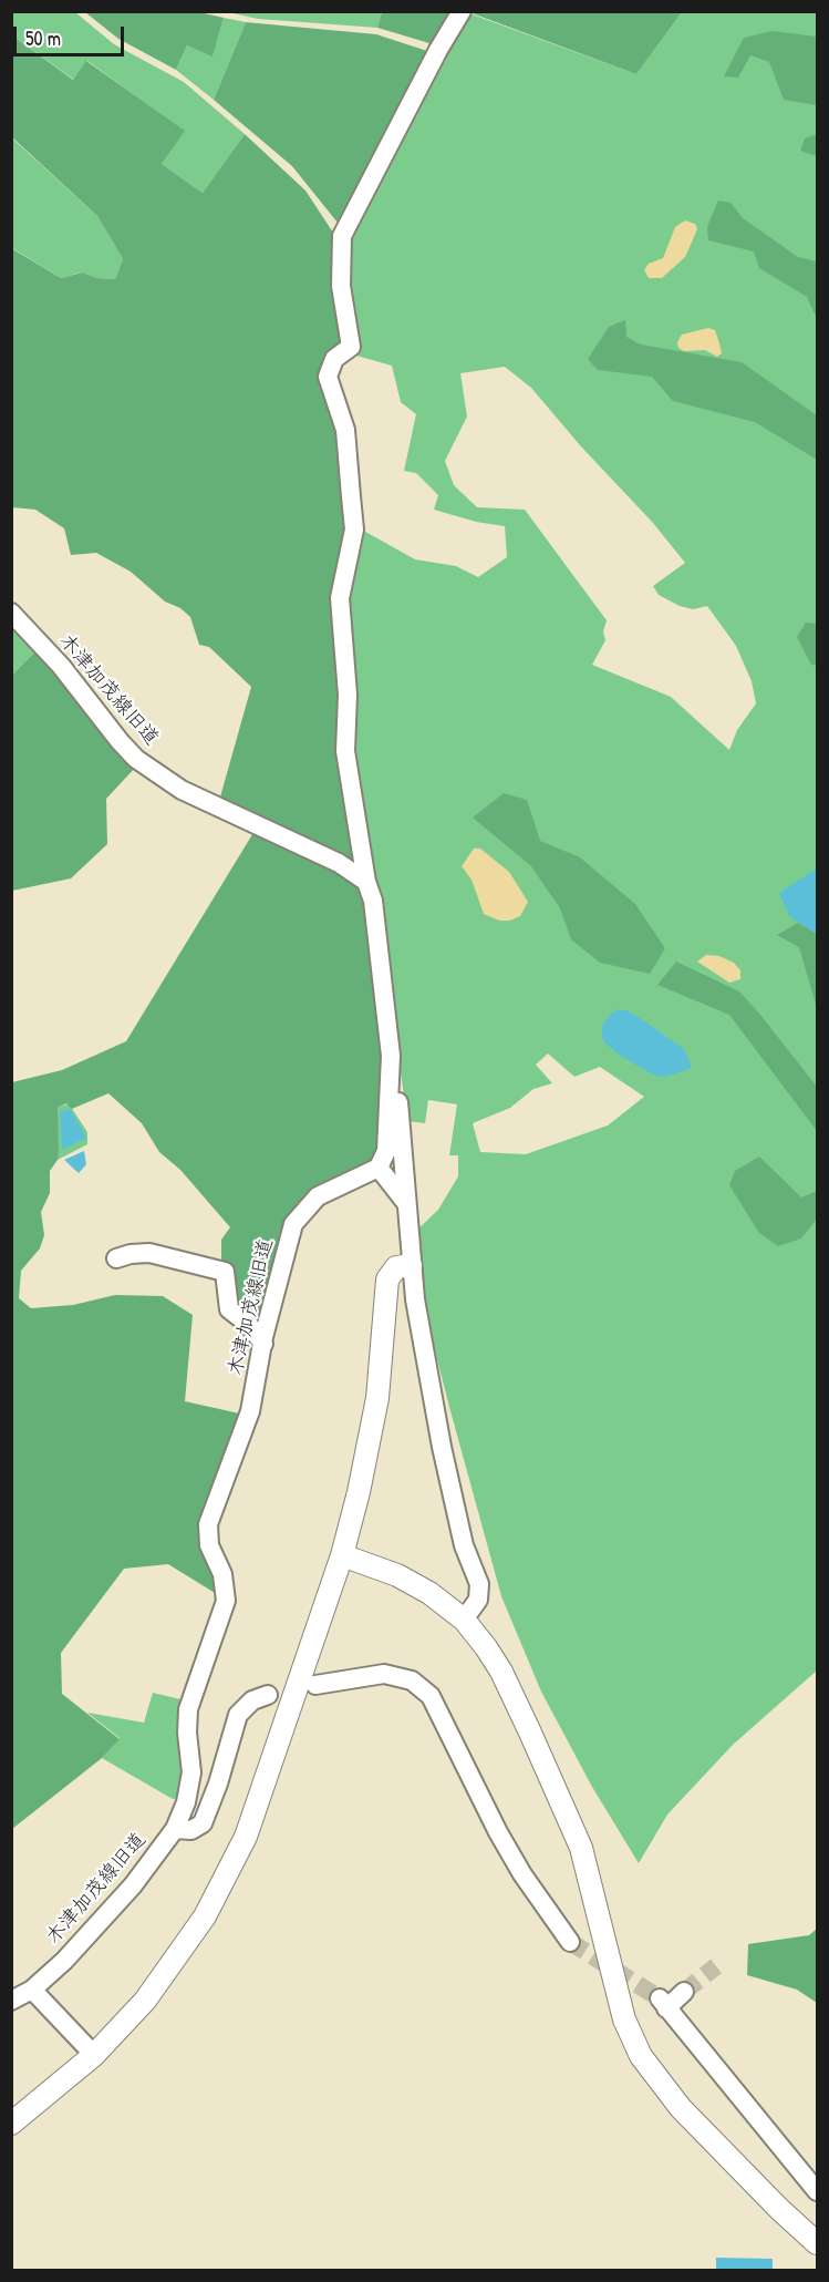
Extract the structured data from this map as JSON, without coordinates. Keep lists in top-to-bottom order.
{
  "streets": {
    "street": ["木津加茂線旧道"]
  },
  "scale_bar": "50 m"
}
